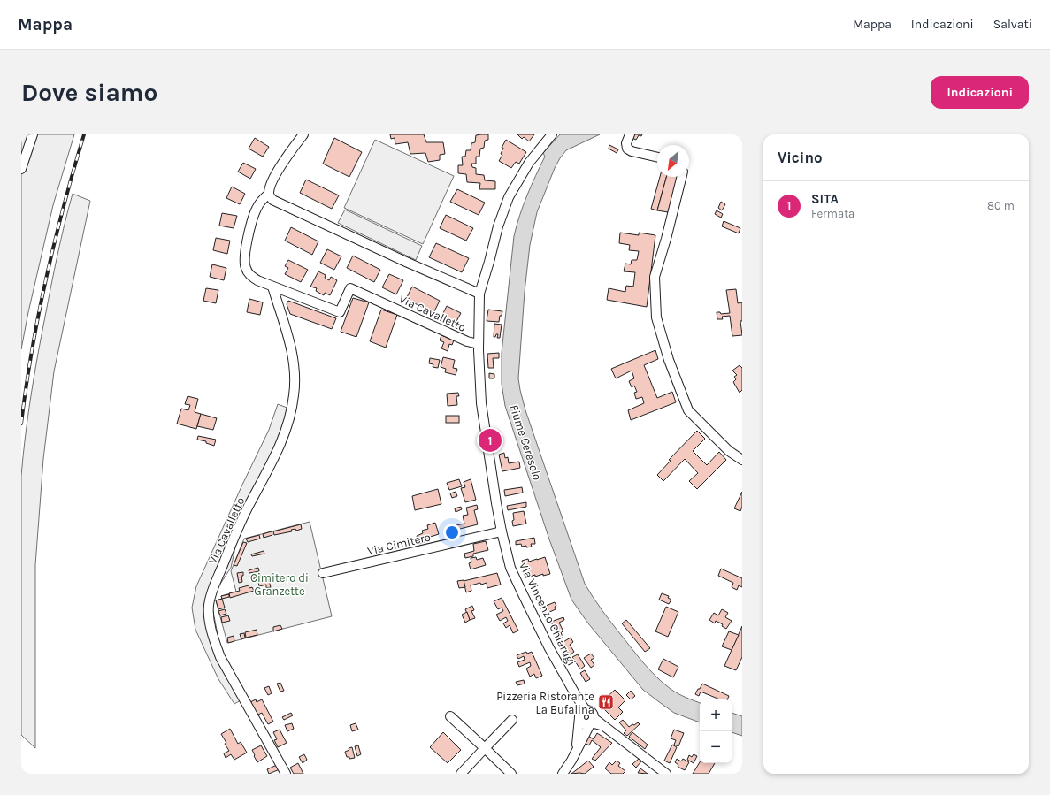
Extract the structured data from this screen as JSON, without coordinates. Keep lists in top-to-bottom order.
{
  "streets": {
    "street": ["Via Cavalletto", "Via Cimitero", "Via Vincenzo Chiarugi"]
  },
  "crossings": [
    ["Via Cavalletto", "Via Vincenzo Chiarugi"],
    ["Via Cimitero", "Via Vincenzo Chiarugi"]
  ],
  "water": ["Fiume Ceresolo"],
  "parks": ["Cimitero di Granzette"],
  "places": {
    "restaurant": ["Pizzeria Ristorante La Bufalina"]
  },
  "north": "bottom left",
  "page": {
    "header": "Mappa",
    "nav": ["Mappa", "Indicazioni", "Salvati"],
    "buttons": "Indicazioni",
    "title": "Dove siamo",
    "heading": "Vicino",
    "list": [
      {
        "mark": "1",
        "name": "SITA",
        "note": "Fermata",
        "value": "80 m"
      }
    ],
    "pins": "1",
    "map_buttons": ["+", "−"]
  }
}
